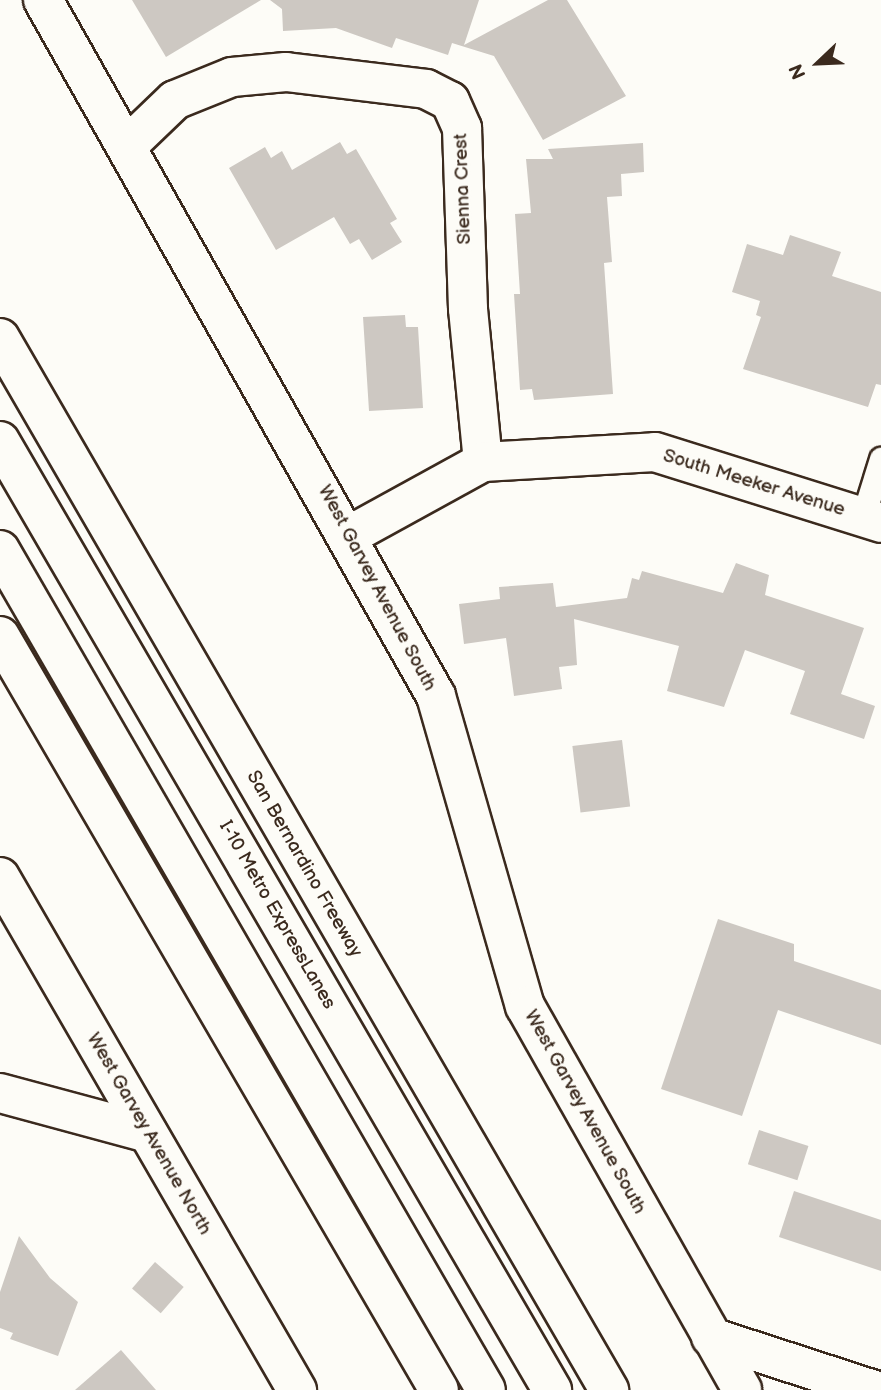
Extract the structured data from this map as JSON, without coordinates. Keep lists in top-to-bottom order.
{
  "streets": {
    "main road": [
      "Sienna Crest",
      "South Meeker Avenue",
      "West Garvey Avenue South",
      "San Bernardino Freeway",
      "I-10 Metro ExpressLanes",
      "West Garvey Avenue North"
    ]
  },
  "crossings": [
    ["Sienna Crest", "South Meeker Avenue"],
    ["Sienna Crest", "West Garvey Avenue South"],
    ["South Meeker Avenue", "West Garvey Avenue South"]
  ],
  "north": "bottom left"
}
